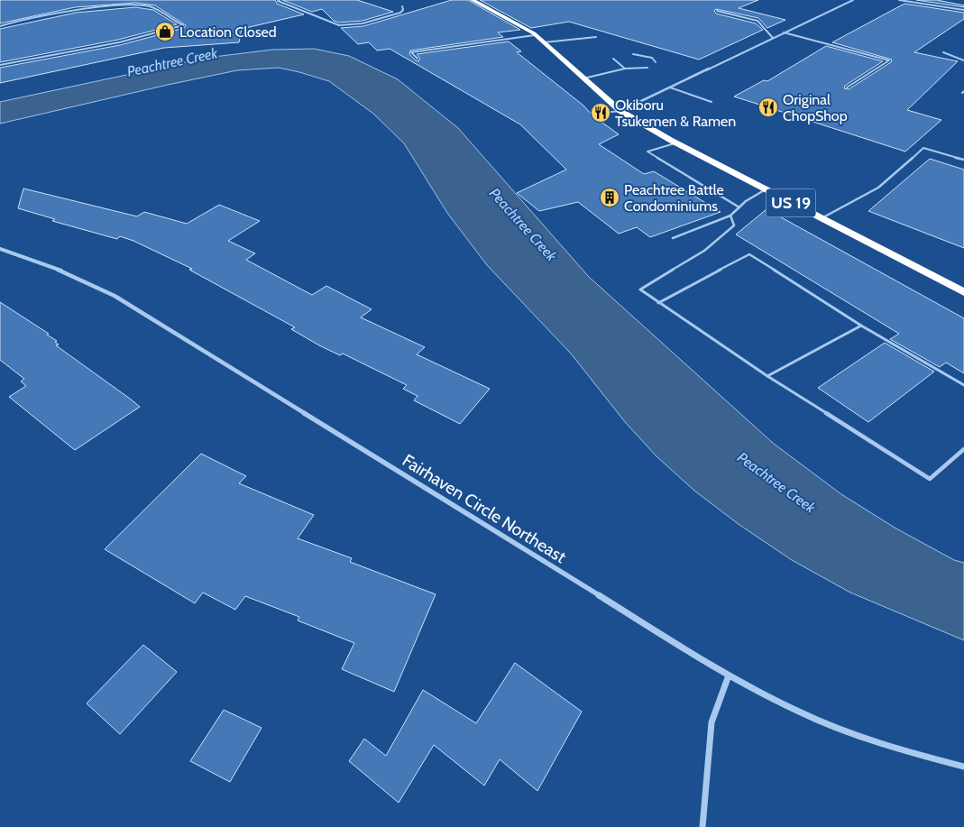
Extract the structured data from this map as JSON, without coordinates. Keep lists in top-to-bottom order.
{
  "streets": {
    "highway": ["US 19"],
    "street": ["Fairhaven Circle Northeast"]
  },
  "water": ["Peachtree Creek"],
  "places": {
    "shop": ["Location Closed"],
    "restaurant": ["Original ChopShop", "Okiboru Tsukemen & Ramen"],
    "building": ["Peachtree Battle Condominiums"]
  }
}
